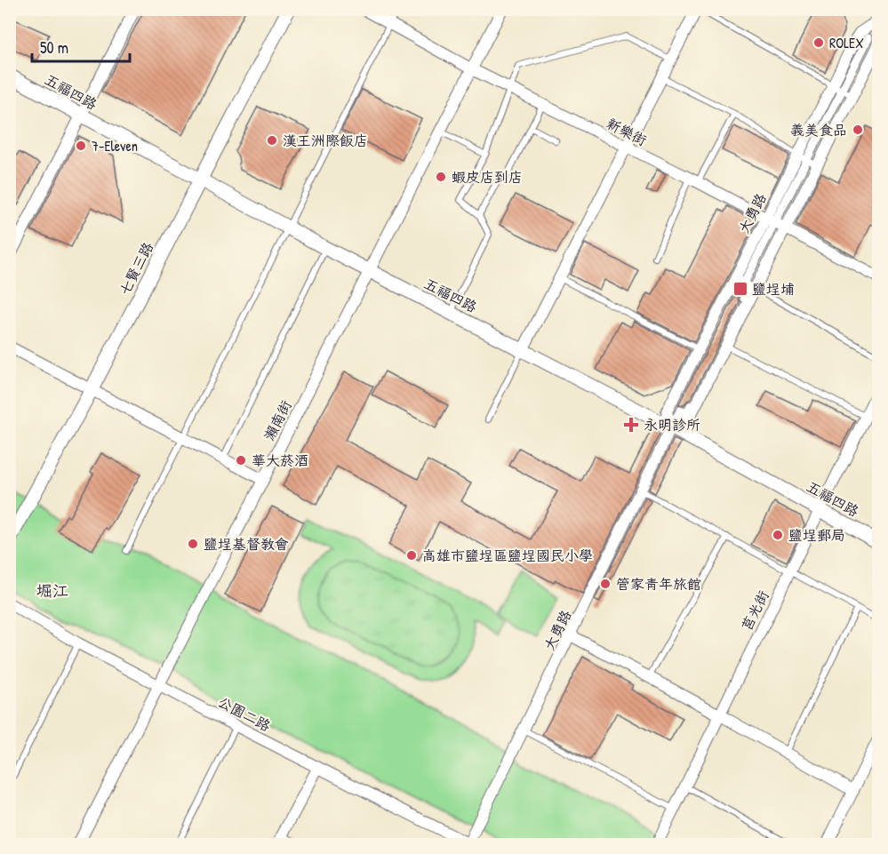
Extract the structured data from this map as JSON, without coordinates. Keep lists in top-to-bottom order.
{
  "streets": {
    "street": [
      "五福四路",
      "新樂街",
      "大勇路",
      "七賢三路",
      "瀨南街",
      "莒光街",
      "公園二路"
    ]
  },
  "crossings": [
    ["五福四路", "大勇路"],
    ["五福四路", "七賢三路"],
    ["五福四路", "瀨南街"],
    ["五福四路", "莒光街"],
    ["新樂街", "大勇路"],
    ["新樂街", "瀨南街"],
    ["大勇路", "公園二路"],
    ["瀨南街", "公園二路"]
  ],
  "districts": ["堀江"],
  "places": {
    "other": [
      "ROLEX",
      "義美食品",
      "漢王洲際飯店",
      "7-Eleven",
      "蝦皮店到店",
      "華大菸酒",
      "鹽埕郵局",
      "鹽埕基督教會",
      "高雄市鹽埕區鹽埕國民小學",
      "管家青年旅館"
    ],
    "transit": ["鹽埕埔"],
    "health": ["永明診所"]
  },
  "scale_bar": "50 m"
}
